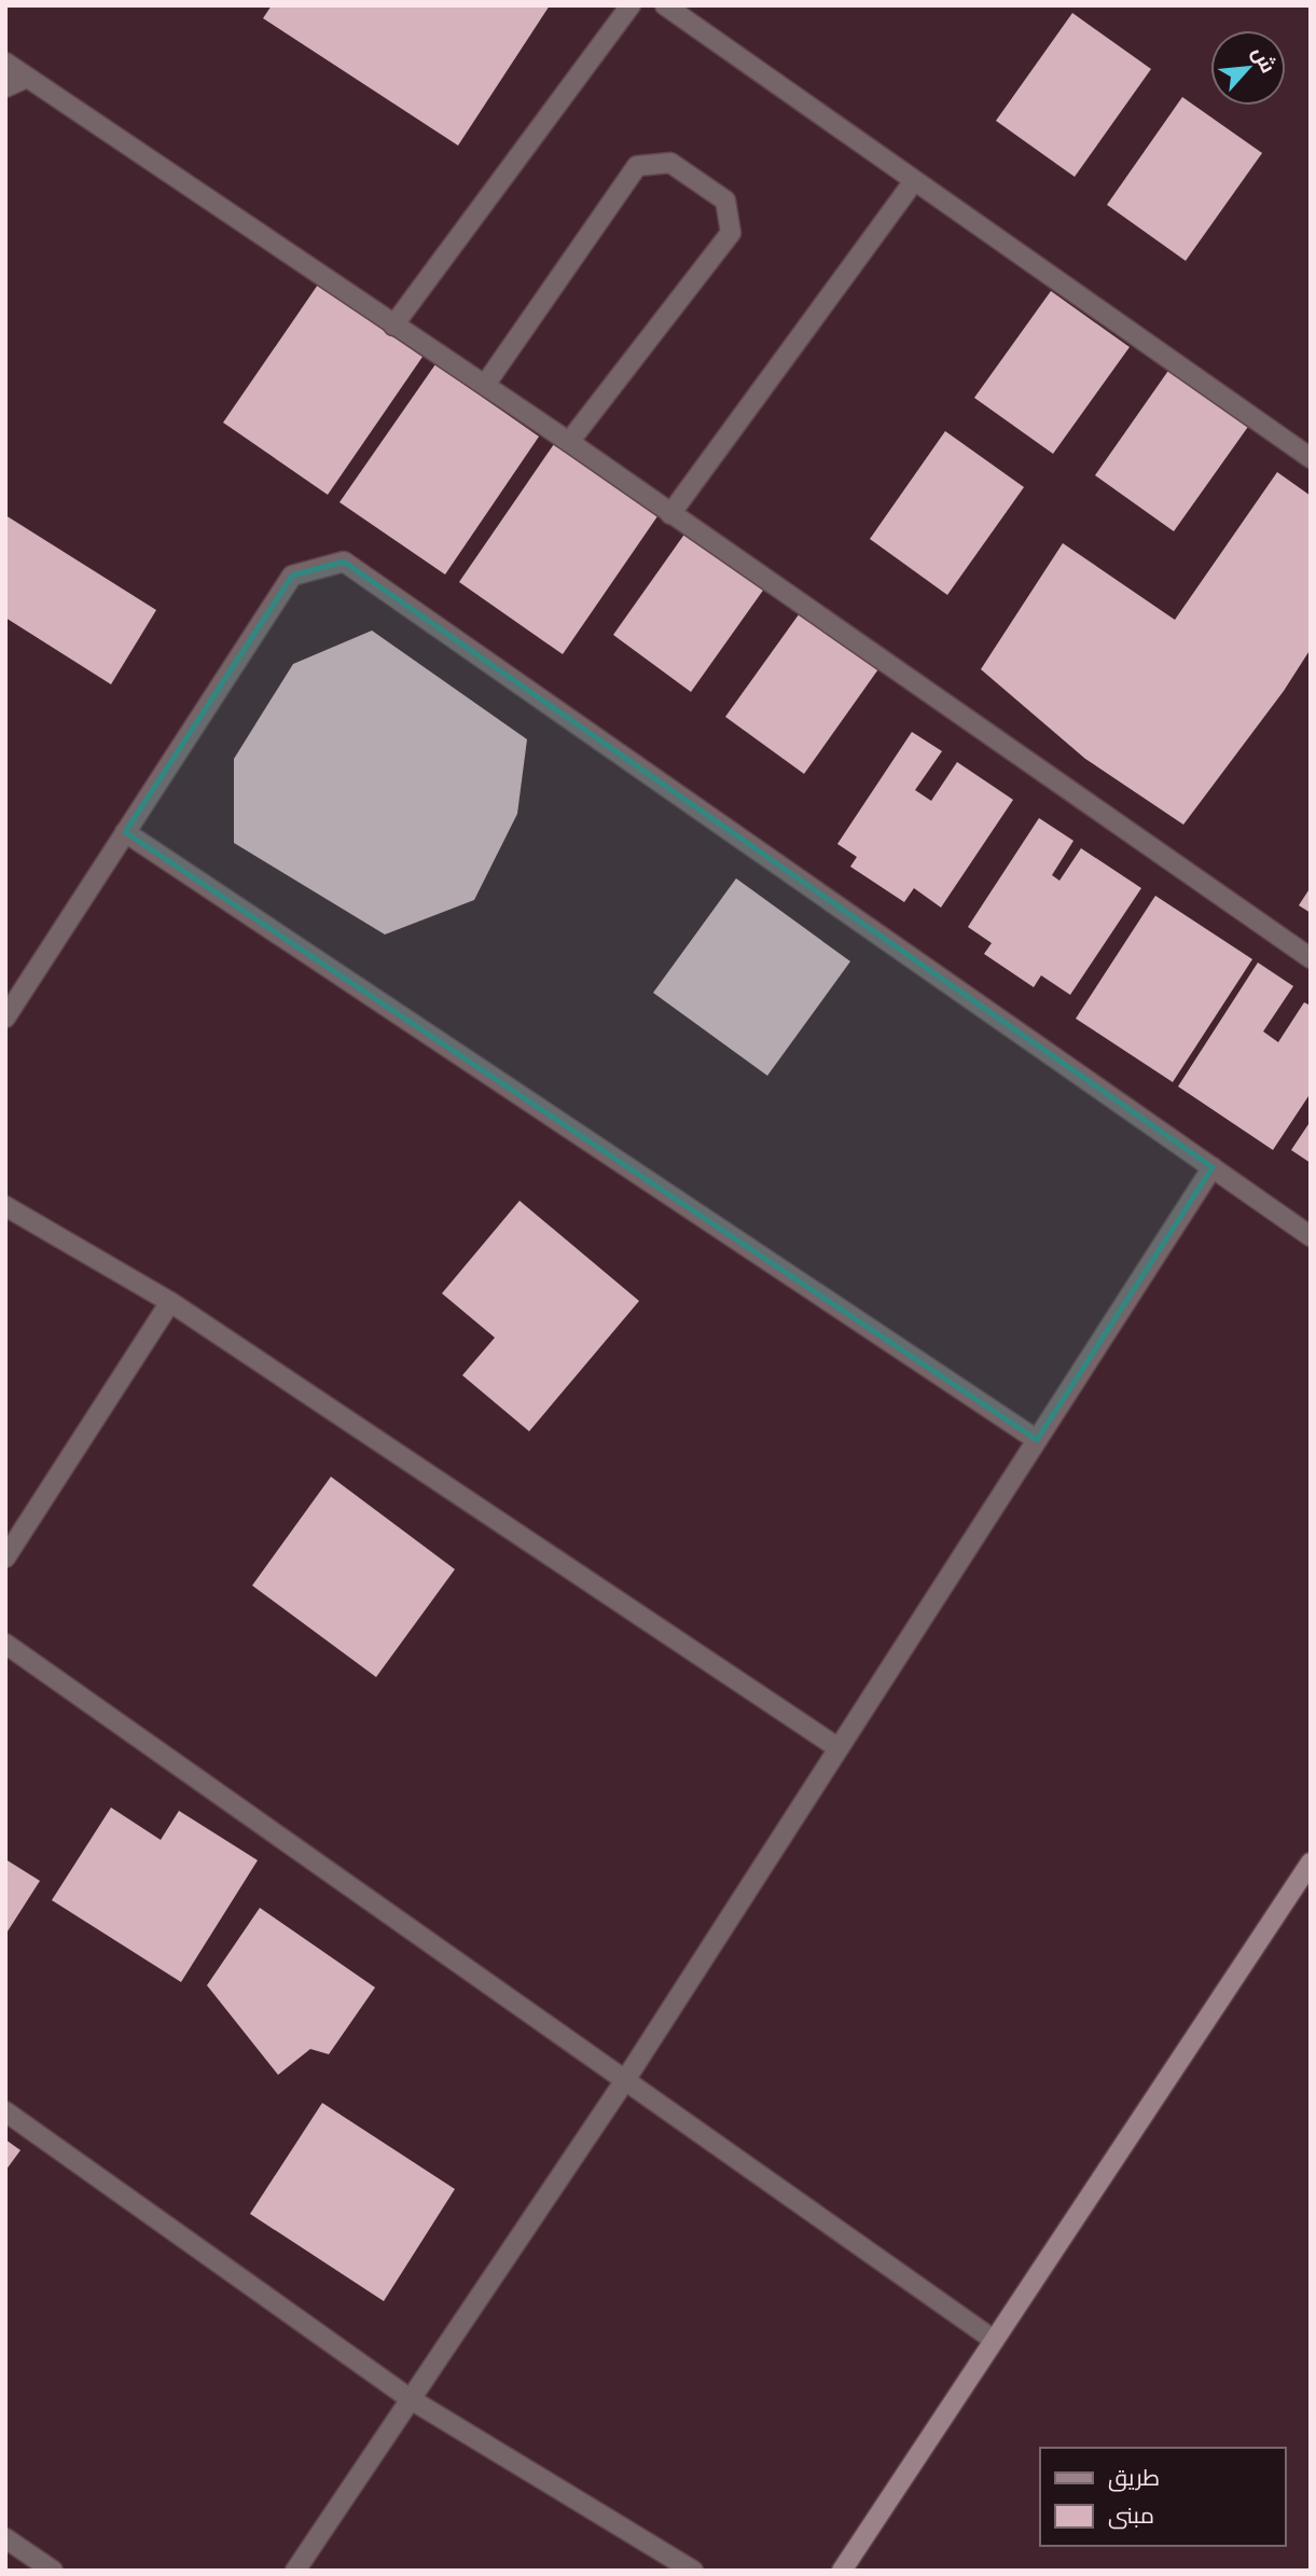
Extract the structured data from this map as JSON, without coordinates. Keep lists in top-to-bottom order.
{
  "legend": ["طريق", "مبنى"],
  "north": "top right"
}
